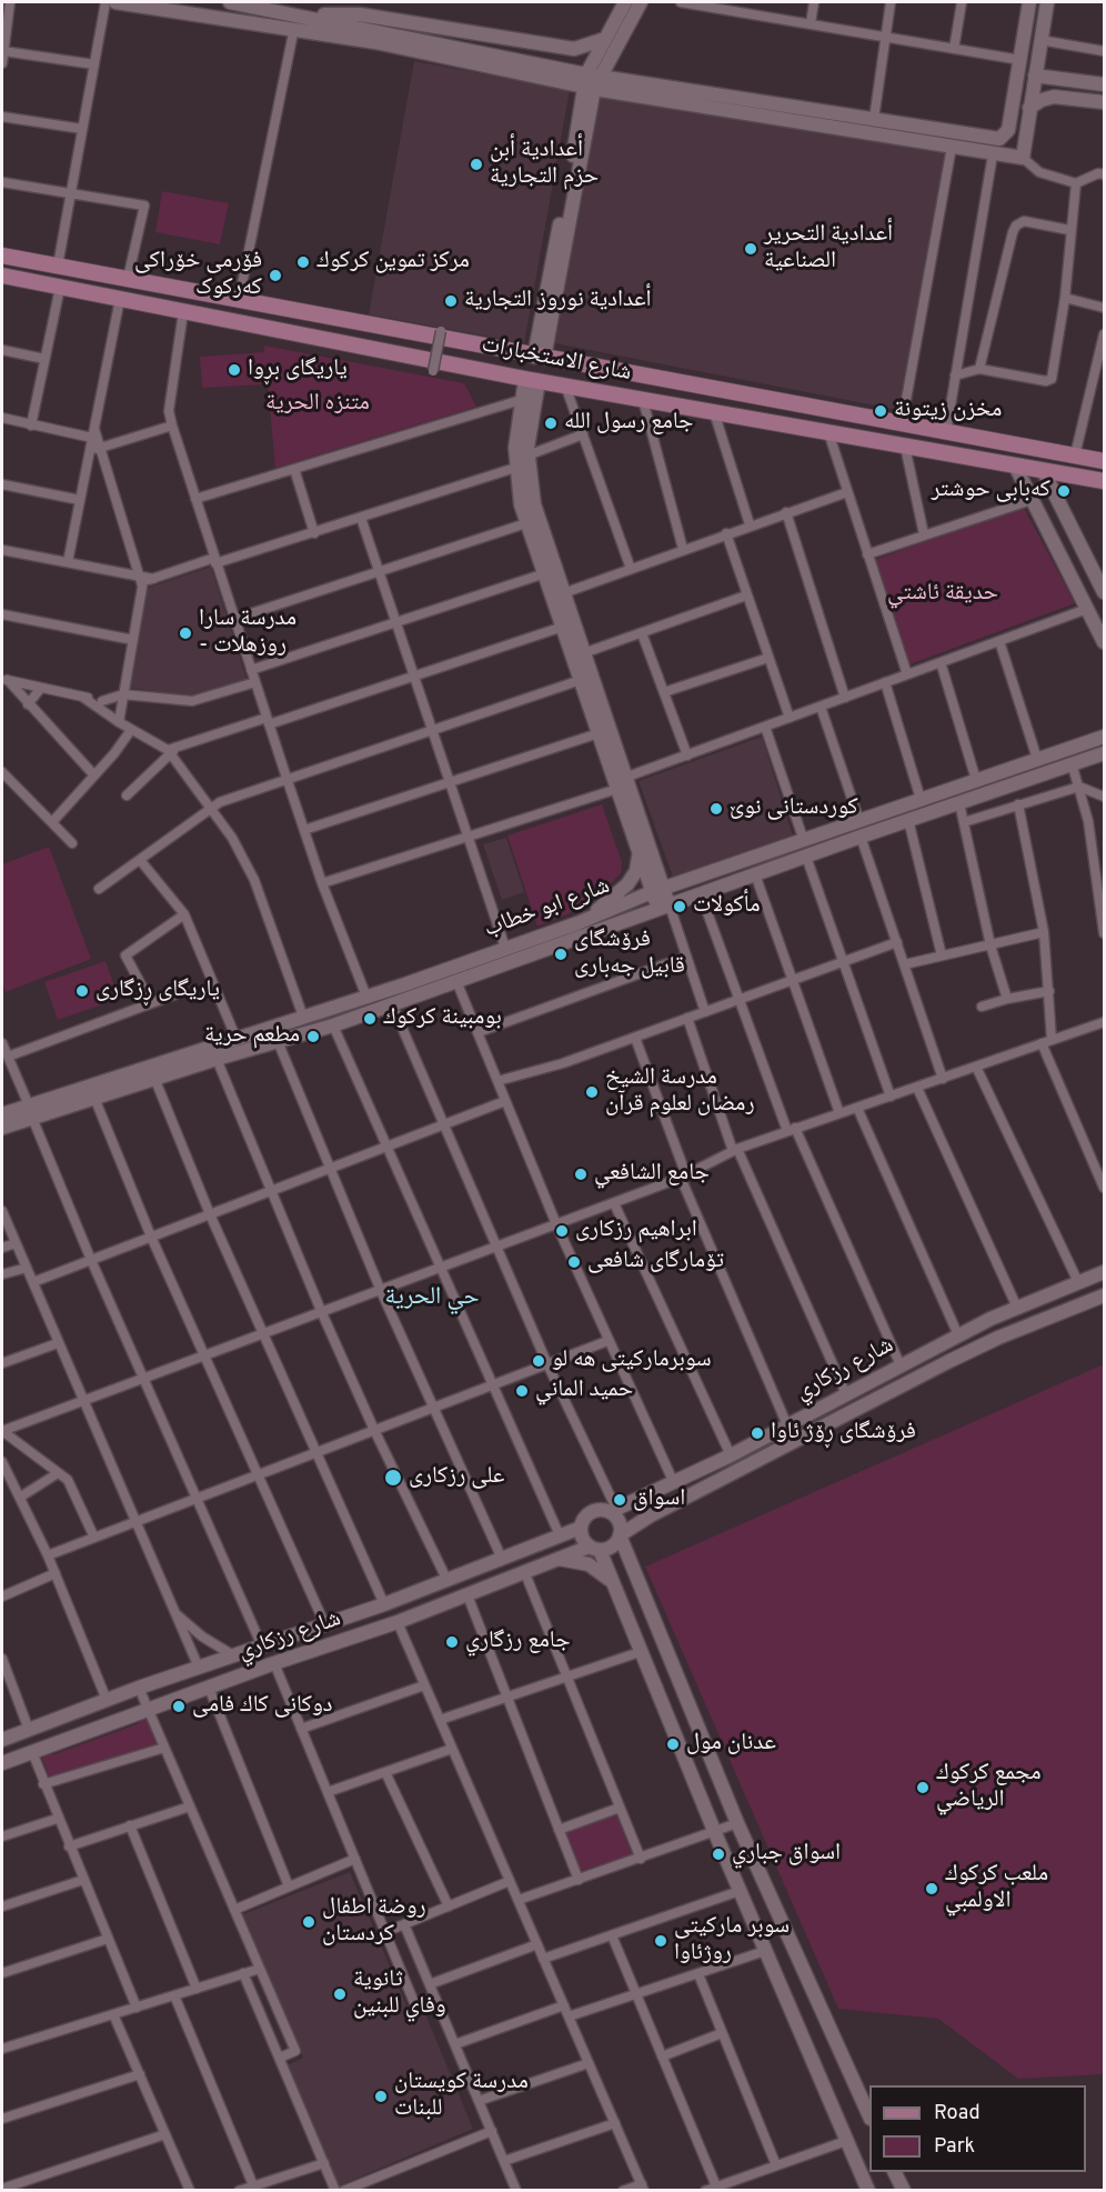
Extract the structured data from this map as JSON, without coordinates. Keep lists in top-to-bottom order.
{
  "streets": {
    "main road": ["شارع الاستخبارات"],
    "street": ["شارع ابو خطاب", "شارع رزكاري"]
  },
  "districts": ["حي الحرية"],
  "parks": ["متنزه الحرية", "حديقة ئاشتي"],
  "places": [
    "أعدادية أبن حزم التجارية",
    "أعدادية التحرير الصناعية",
    "مركز تموين كركوك",
    "فۆرمی خۆراکی کەرکوک",
    "أعدادية نوروز التجارية",
    "یاریگای بڕوا",
    "مخزن زيتونة",
    "جامع رسول الله",
    "کەبابی حوشتر",
    "مدرسة سارا - روزهلات",
    "کوردستانی نوێ",
    "مأكولات",
    "فرۆشگای قابیل جەباری",
    "یاریگای ڕزگاری",
    "بومبينة كركوك",
    "مطعم حرية",
    "مدرسة الشيخ رمضان لعلوم قرآن",
    "جامع الشافعي",
    "ابراهيم رزكارى",
    "تۆمارگاى شافعى",
    "سوبرماركيتى هه لو",
    "حميد الماني",
    "فرۆشگای ڕۆژ ئاوا",
    "على رزكارى",
    "اسواق",
    "جامع رزگاري",
    "دوكانى كاك فامى",
    "عدنان مول",
    "مجمع كركوك الرياضي",
    "اسواق جباري",
    "ملعب كركوك الاولمبي",
    "روضة اطفال كردستان",
    "سوبر ماركيتى روژئاوا",
    "ثانوية وفاي للبنين",
    "مدرسة كويستان للبنات"
  ],
  "legend": ["Road", "Park"]
}
